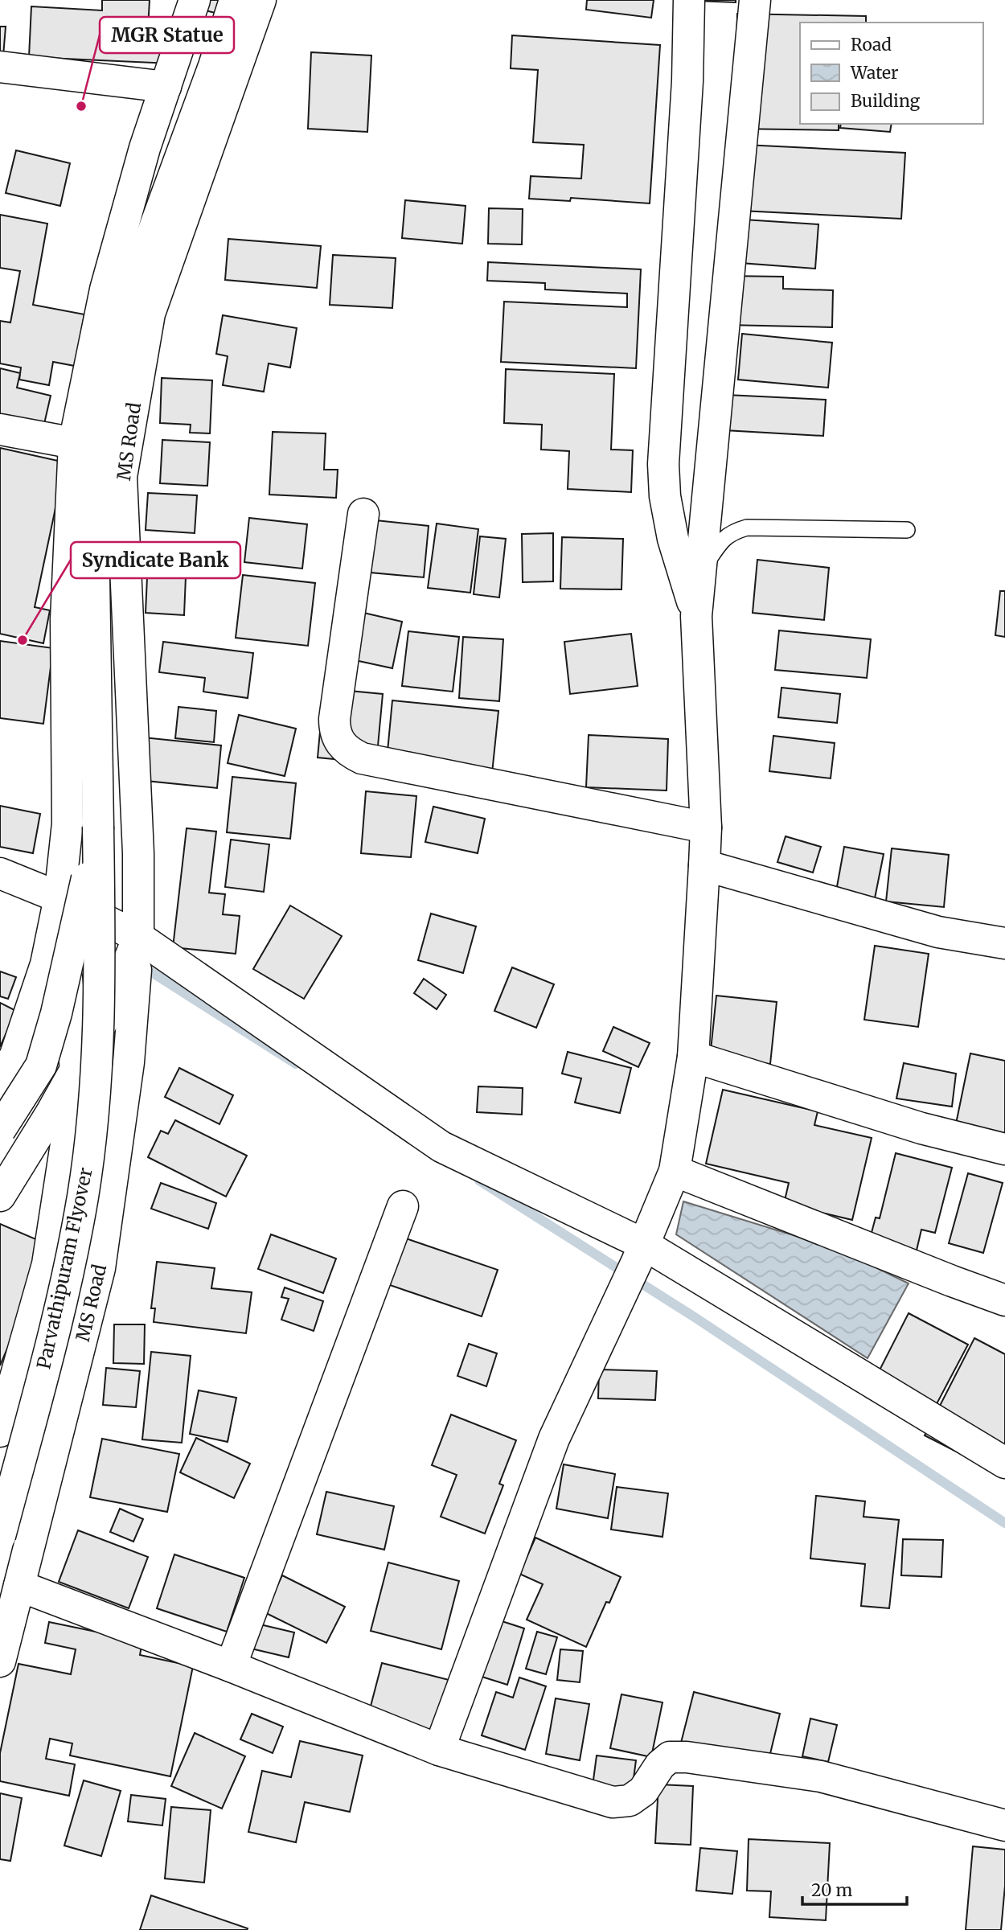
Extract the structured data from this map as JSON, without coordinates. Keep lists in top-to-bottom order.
{
  "streets": {
    "main road": ["MS Road", "Parvathipuram Flyover"]
  },
  "places": ["MGR Statue", "Syndicate Bank"],
  "legend": ["Road", "Water", "Building"],
  "scale_bar": "20 m"
}
